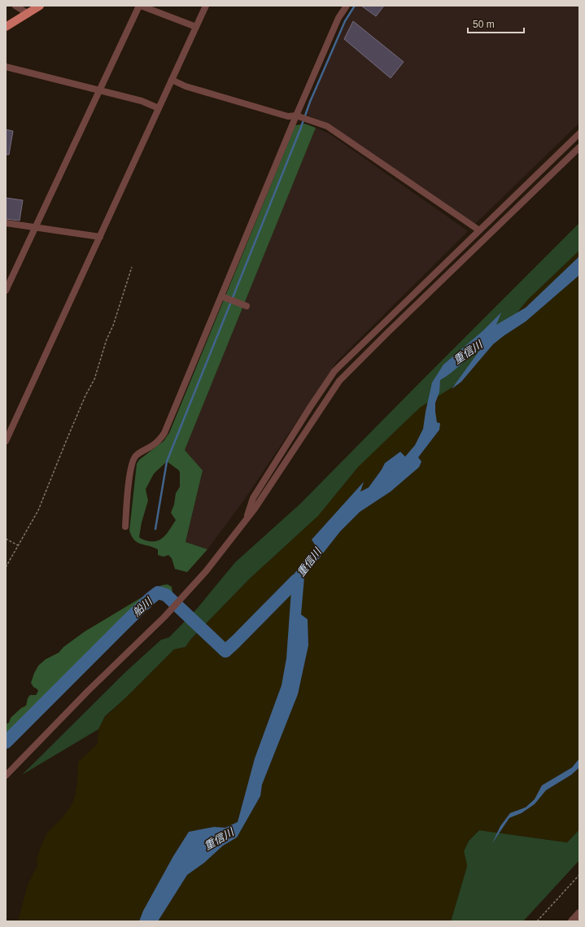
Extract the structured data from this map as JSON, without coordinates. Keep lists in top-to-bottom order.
{
  "water": ["重信川", "船川"],
  "scale_bar": "50 m"
}
